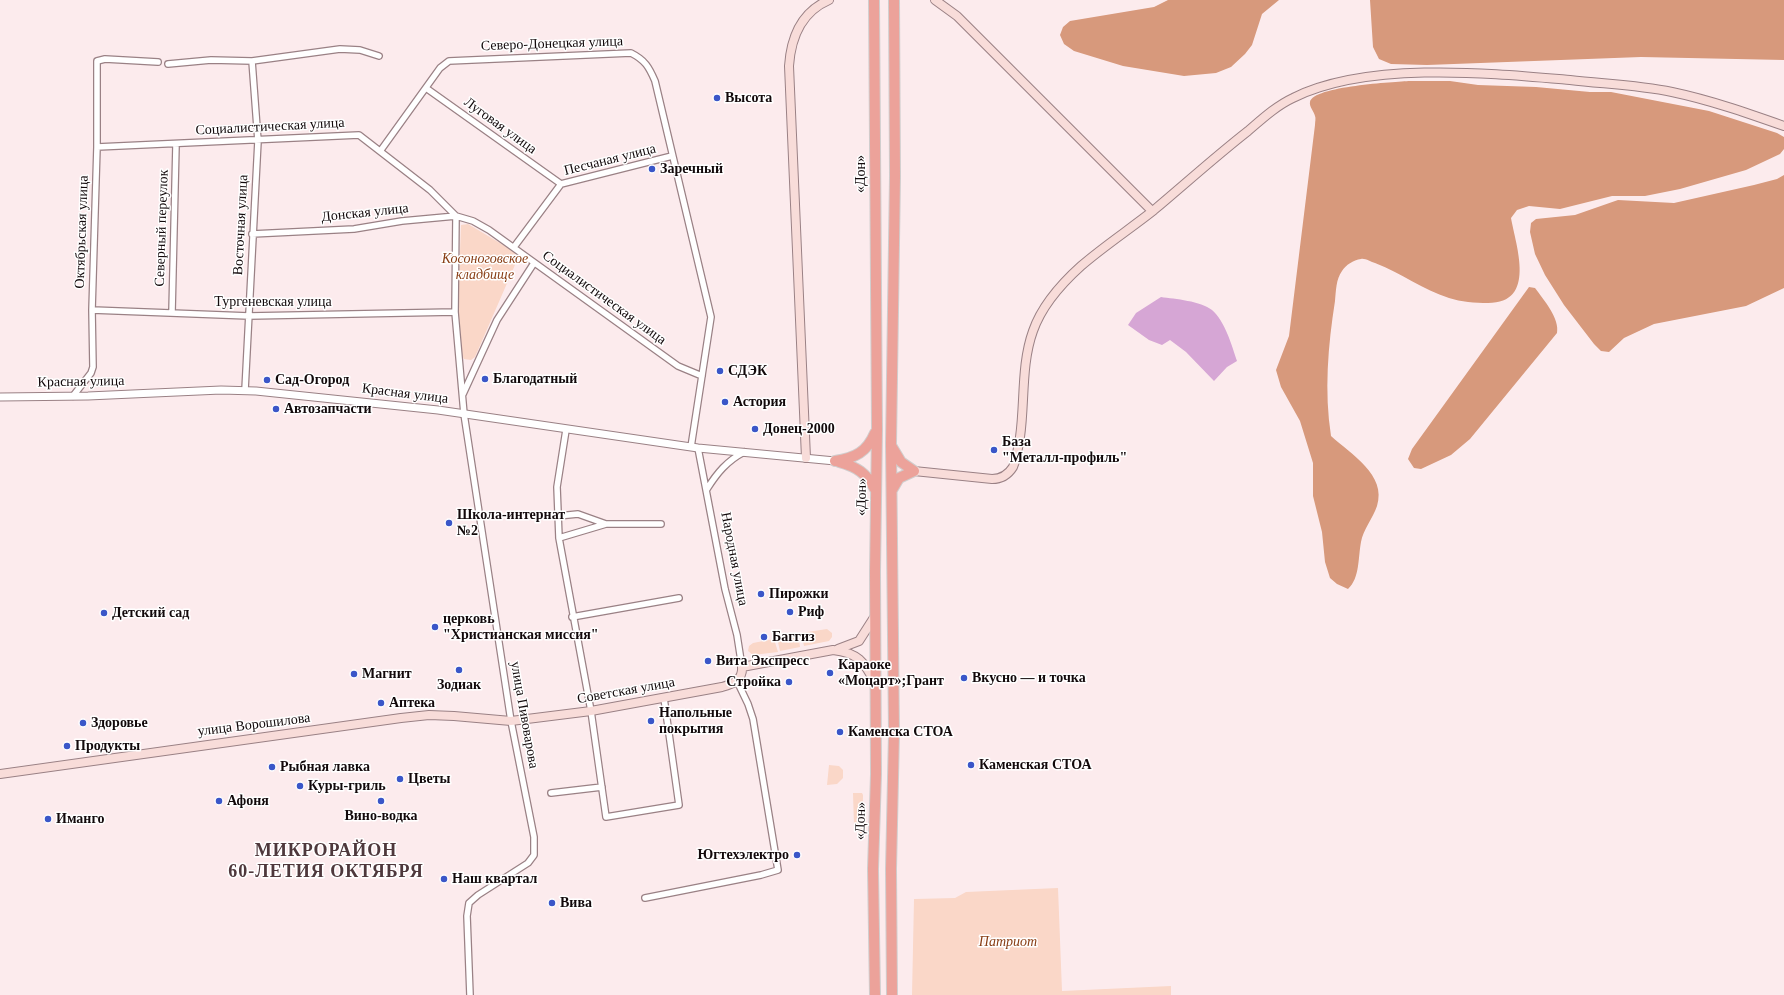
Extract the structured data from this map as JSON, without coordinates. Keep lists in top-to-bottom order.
{
  "streets": {
    "highway": ["«Дон»"],
    "main road": ["Народная улица", "Советская улица", "улица Ворошилова"],
    "street": [
      "Северо-Донецкая улица",
      "Луговая улица",
      "Социалистическая улица",
      "Песчаная улица",
      "Донская улица",
      "Восточная улица",
      "Северный переулок",
      "Октябрьская улица",
      "Тургеневская улица",
      "Красная улица",
      "улица Пивоварова"
    ]
  },
  "crossings": [
    ["Северо-Донецкая улица", "Луговая улица"],
    ["Северо-Донецкая улица", "Социалистическая улица"],
    ["Северо-Донецкая улица", "Песчаная улица"],
    ["Северо-Донецкая улица", "Красная улица"],
    ["Северо-Донецкая улица", "Народная улица"],
    ["Луговая улица", "Песчаная улица"],
    ["Социалистическая улица", "Песчаная улица"],
    ["Социалистическая улица", "Донская улица"],
    ["Социалистическая улица", "Восточная улица"],
    ["Социалистическая улица", "Северный переулок"],
    ["Социалистическая улица", "Октябрьская улица"],
    ["Социалистическая улица", "улица Пивоварова"],
    ["Донская улица", "Восточная улица"],
    ["Донская улица", "улица Пивоварова"],
    ["Восточная улица", "Тургеневская улица"],
    ["Восточная улица", "Красная улица"],
    ["Северный переулок", "Тургеневская улица"],
    ["Октябрьская улица", "Тургеневская улица"],
    ["Октябрьская улица", "Красная улица"],
    ["Тургеневская улица", "улица Пивоварова"],
    ["Красная улица", "Народная улица"],
    ["Красная улица", "улица Пивоварова"],
    ["Народная улица", "Советская улица"],
    ["Советская улица", "улица Пивоварова"],
    ["Советская улица", "улица Ворошилова"],
    ["улица Пивоварова", "улица Ворошилова"]
  ],
  "districts": ["МИКРОРАЙОН 60-ЛЕТИЯ ОКТЯБРЯ"],
  "parks": ["Косоноговское кладбище", "Патриот"],
  "places": [
    "Высота",
    "Заречный",
    "СДЭК",
    "Благодатный",
    "Сад-Огород",
    "Астория",
    "Автозапчасти",
    "Донец-2000",
    "База \"Металл-профиль\"",
    "Школа-интернат №2",
    "Пирожки",
    "Риф",
    "Детский сад",
    "церковь \"Христианская миссия\"",
    "Баггиз",
    "Вита Экспресс",
    "Зодиак",
    "Караоке «Моцарт»;Грант",
    "Магнит",
    "Вкусно — и точка",
    "Стройка",
    "Аптека",
    "Напольные покрытия",
    "Здоровье",
    "Каменска СТОА",
    "Продукты",
    "Каменская СТОА",
    "Рыбная лавка",
    "Цветы",
    "Куры-гриль",
    "Афоня",
    "Вино-водка",
    "Иманго",
    "Югтехэлектро",
    "Наш квартал",
    "Вива"
  ]
}
